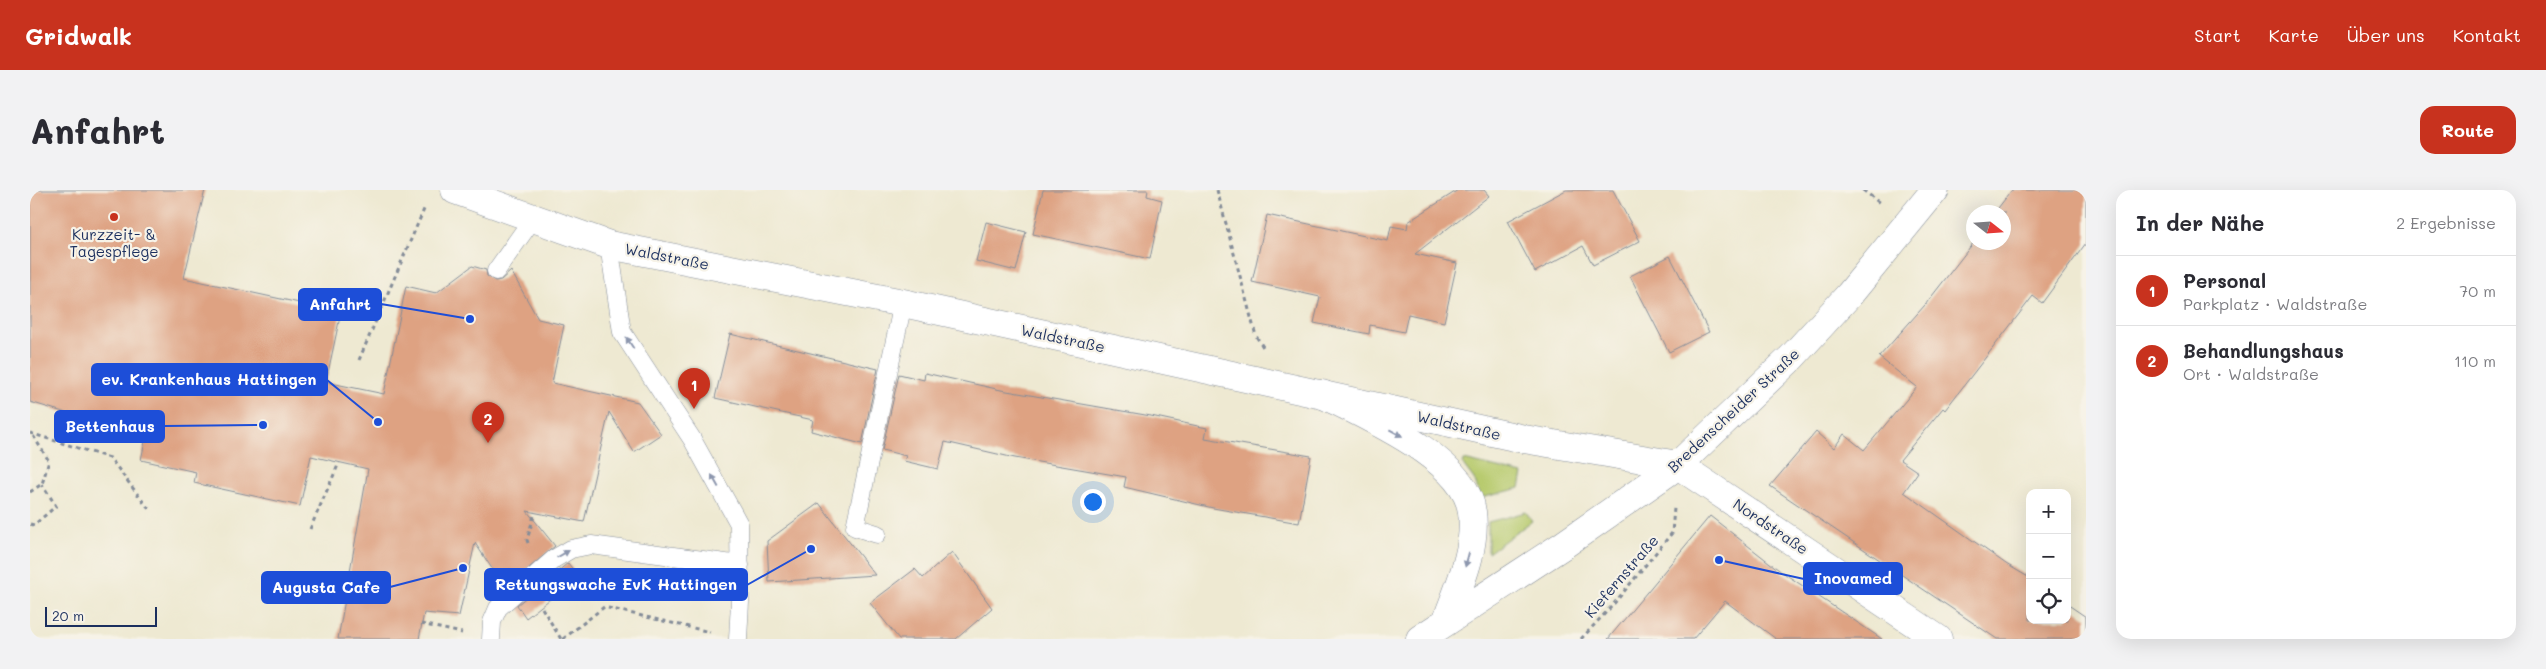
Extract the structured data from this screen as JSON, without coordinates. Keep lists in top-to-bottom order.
{
  "streets": {
    "street": ["Waldstraße", "Bredenscheider Straße", "Nordstraße"],
    "path": ["Kiefernstraße"]
  },
  "crossings": [
    ["Waldstraße", "Bredenscheider Straße"],
    ["Waldstraße", "Nordstraße"],
    ["Waldstraße", "Kiefernstraße"],
    ["Bredenscheider Straße", "Nordstraße"],
    ["Bredenscheider Straße", "Kiefernstraße"],
    ["Nordstraße", "Kiefernstraße"]
  ],
  "places": [
    "Kurzzeit- & Tagespflege",
    "Anfahrt",
    "ev. Krankenhaus Hattingen",
    "Bettenhaus",
    "Rettungswache EvK Hattingen",
    "Inovamed",
    "Augusta Cafe"
  ],
  "scale_bar": "20 m",
  "north": "right",
  "page": {
    "header": "Gridwalk",
    "nav": [
      "Start",
      "Karte",
      "Über uns",
      "Kontakt"
    ],
    "buttons": "Route",
    "title": "Anfahrt",
    "heading": ["In der Nähe", "2 Ergebnisse"],
    "list": [
      {
        "mark": "1",
        "name": "Personal",
        "note": "Parkplatz · Waldstraße",
        "value": "70 m"
      },
      {
        "mark": "2",
        "name": "Behandlungshaus",
        "note": "Ort · Waldstraße",
        "value": "110 m"
      }
    ],
    "pins": ["1", "2"],
    "map_buttons": ["+", "−"],
    "scale": "20 m"
  }
}
